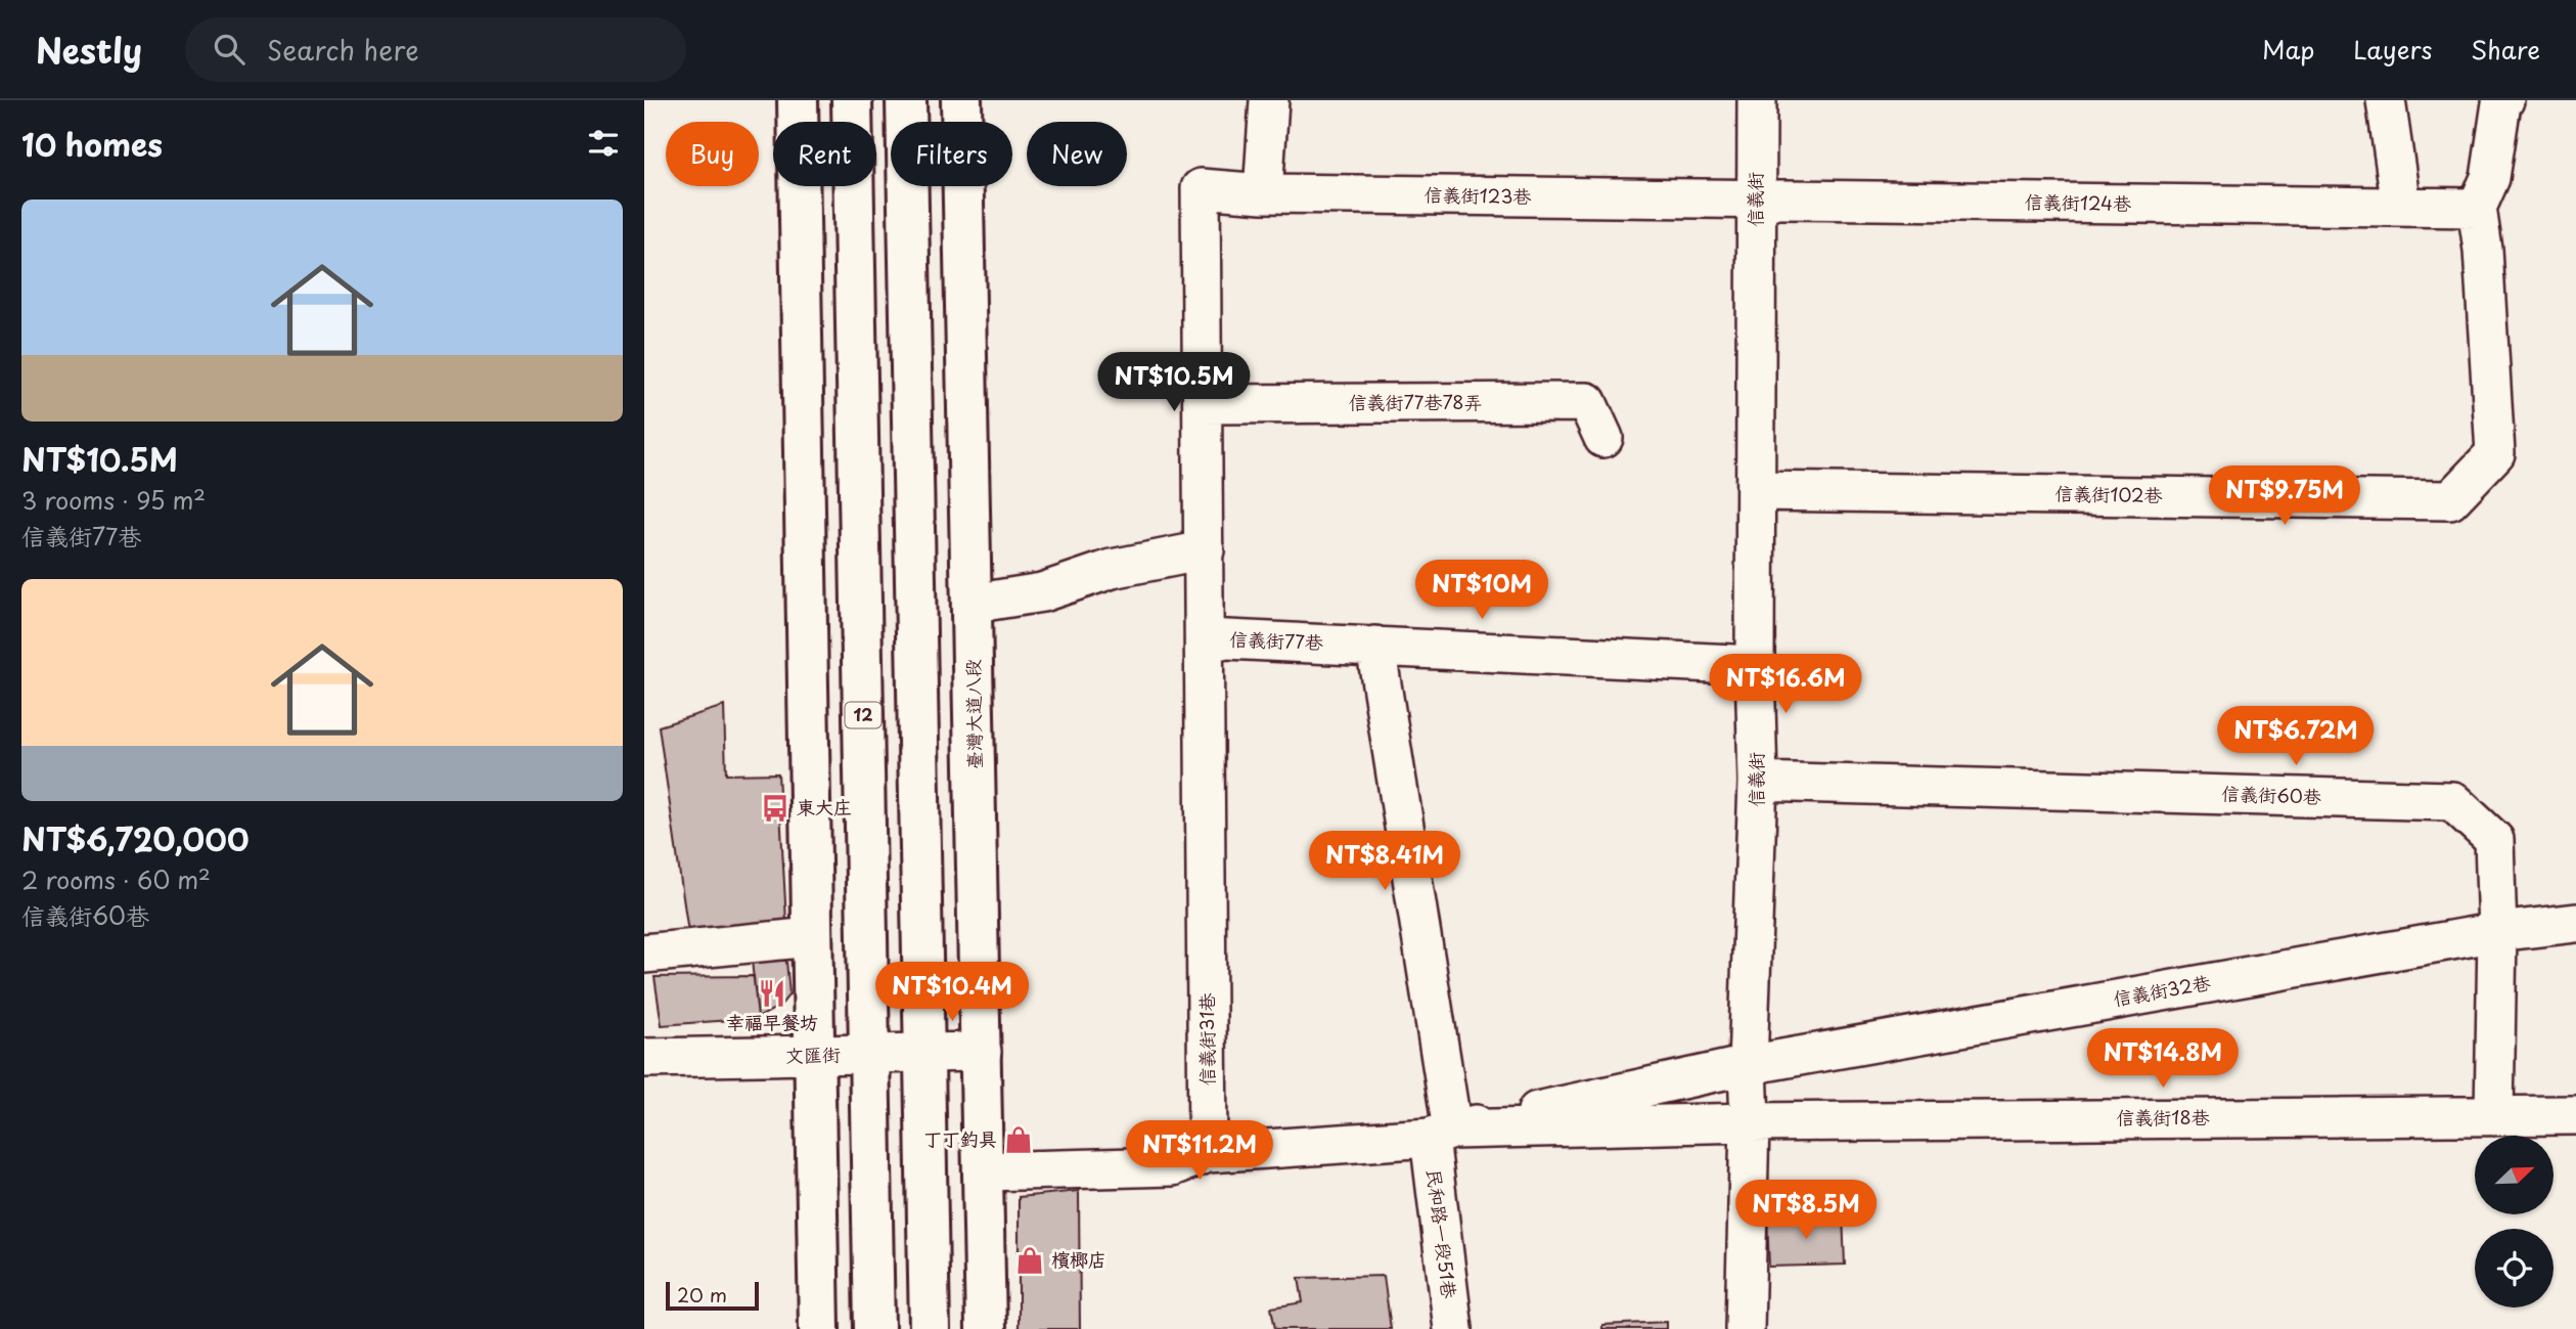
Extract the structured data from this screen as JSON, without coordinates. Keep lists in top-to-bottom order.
{
  "streets": {
    "main road": ["臺灣大道八段", "12"],
    "street": [
      "信義街123巷",
      "信義街",
      "信義街124巷",
      "信義街77巷78弄",
      "信義街102巷",
      "信義街77巷",
      "信義街60巷",
      "信義街32巷",
      "信義街31巷",
      "文匯街",
      "信義街18巷",
      "民和路一段51巷"
    ]
  },
  "crossings": [
    ["信義街123巷", "信義街"],
    ["信義街123巷", "信義街124巷"],
    ["信義街123巷", "信義街77巷"],
    ["信義街", "信義街124巷"],
    ["信義街", "信義街102巷"],
    ["信義街", "信義街77巷"],
    ["信義街", "信義街60巷"],
    ["信義街", "信義街32巷"],
    ["信義街", "信義街18巷"],
    ["信義街124巷", "信義街102巷"],
    ["信義街77巷78弄", "信義街77巷"],
    ["信義街77巷", "信義街31巷"],
    ["信義街77巷", "民和路一段51巷"],
    ["臺灣大道八段", "文匯街"],
    ["12", "文匯街"],
    ["信義街60巷", "信義街32巷"],
    ["信義街60巷", "信義街18巷"],
    ["信義街32巷", "民和路一段51巷"]
  ],
  "places": {
    "bus stop": ["東大庄"],
    "restaurant": ["幸福早餐坊"],
    "shop": ["丁丁釣具", "檳榔店"]
  },
  "scale_bar": "20 m",
  "north": "top right",
  "page": {
    "header": "Nestly",
    "search": "Search here",
    "nav": ["Map", "Layers", "Share"],
    "heading": "10 homes",
    "chip": [
      "Buy",
      "Rent",
      "Filters",
      "New"
    ],
    "list": [
      {
        "name": "NT$10.5M",
        "note": "3 rooms · 95 m² · 信義街77巷"
      },
      {
        "name": "NT$6,720,000",
        "note": "2 rooms · 60 m² · 信義街60巷"
      }
    ],
    "price": [
      "NT$10.5M",
      "NT$9.75M",
      "NT$10M",
      "NT$16.6M",
      "NT$6.72M",
      "NT$8.41M",
      "NT$10.4M",
      "NT$14.8M",
      "NT$11.2M",
      "NT$8.5M"
    ],
    "scale": "20 m"
  }
}
